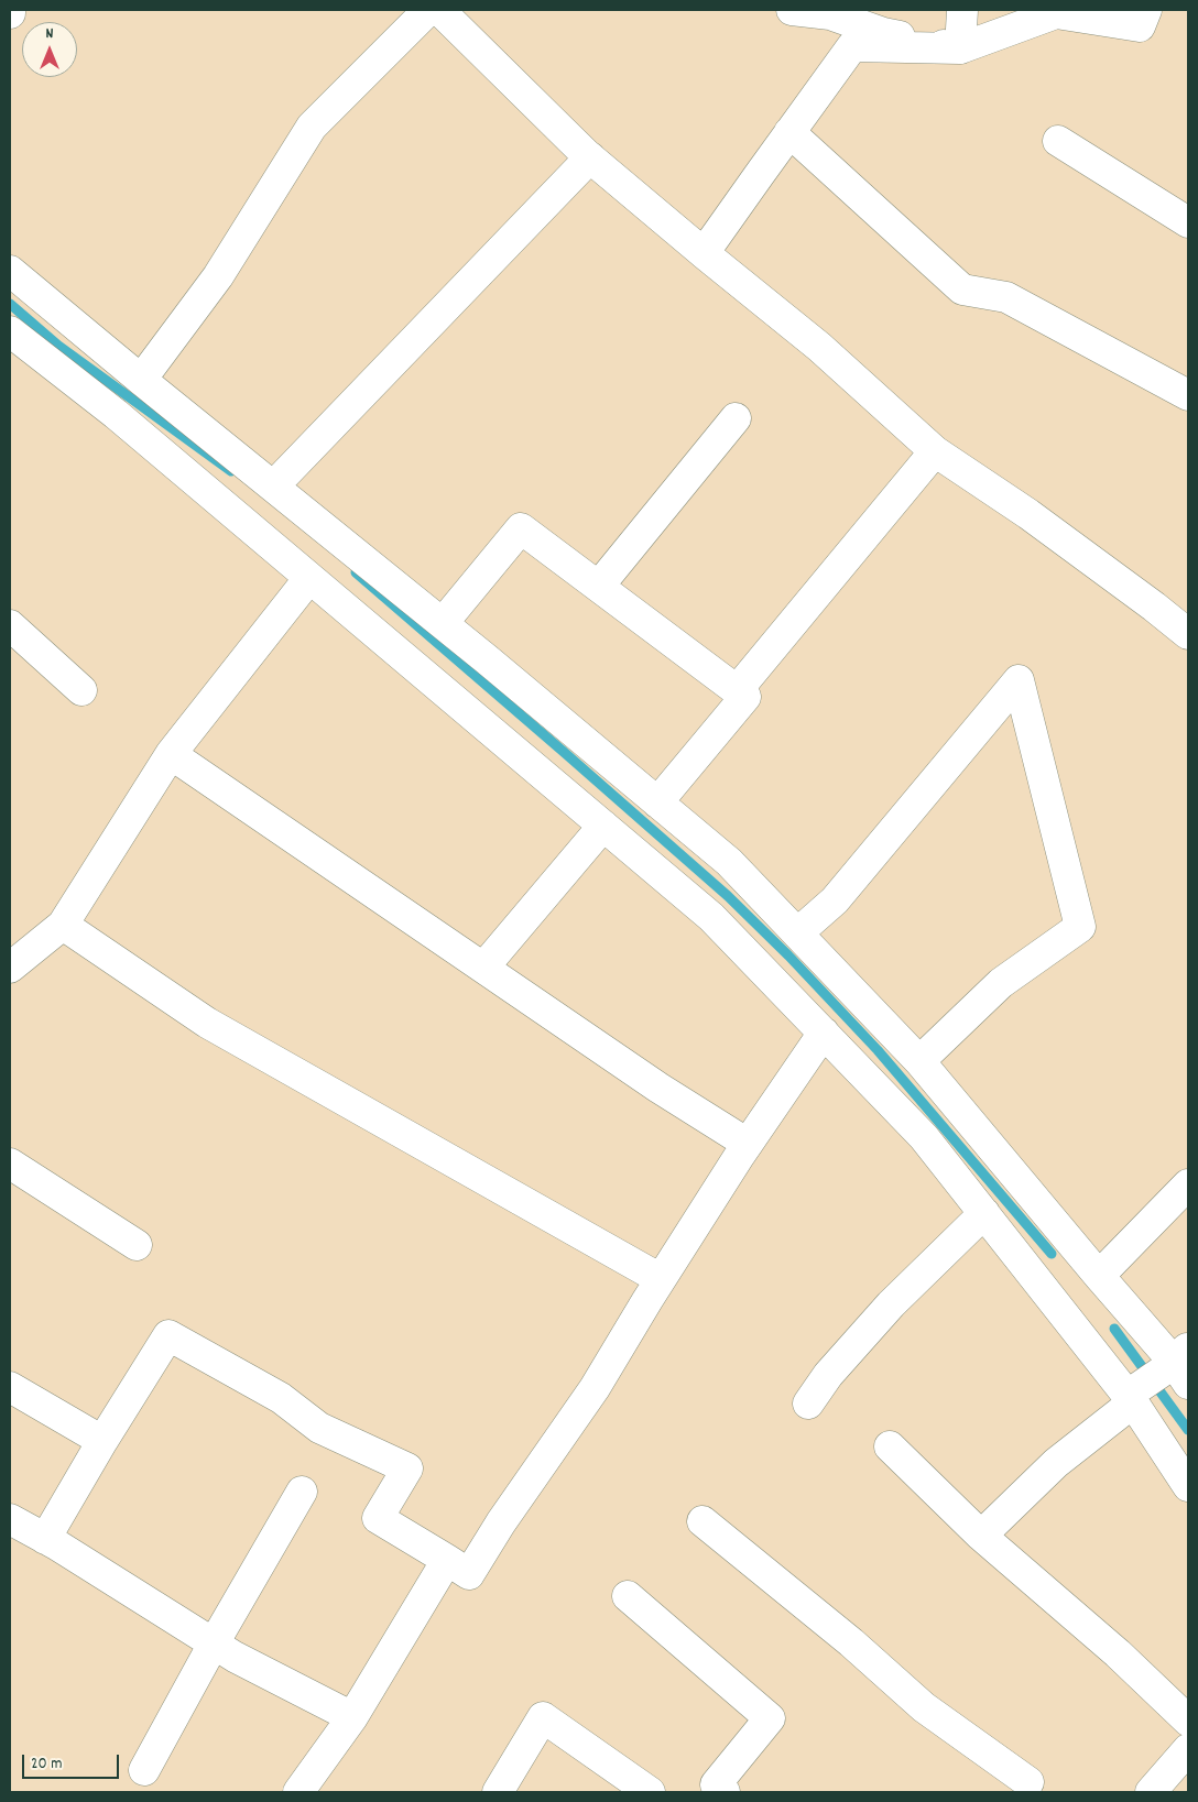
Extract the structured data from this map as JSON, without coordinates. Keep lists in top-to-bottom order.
{
  "scale_bar": "20 m",
  "north": "top"
}
